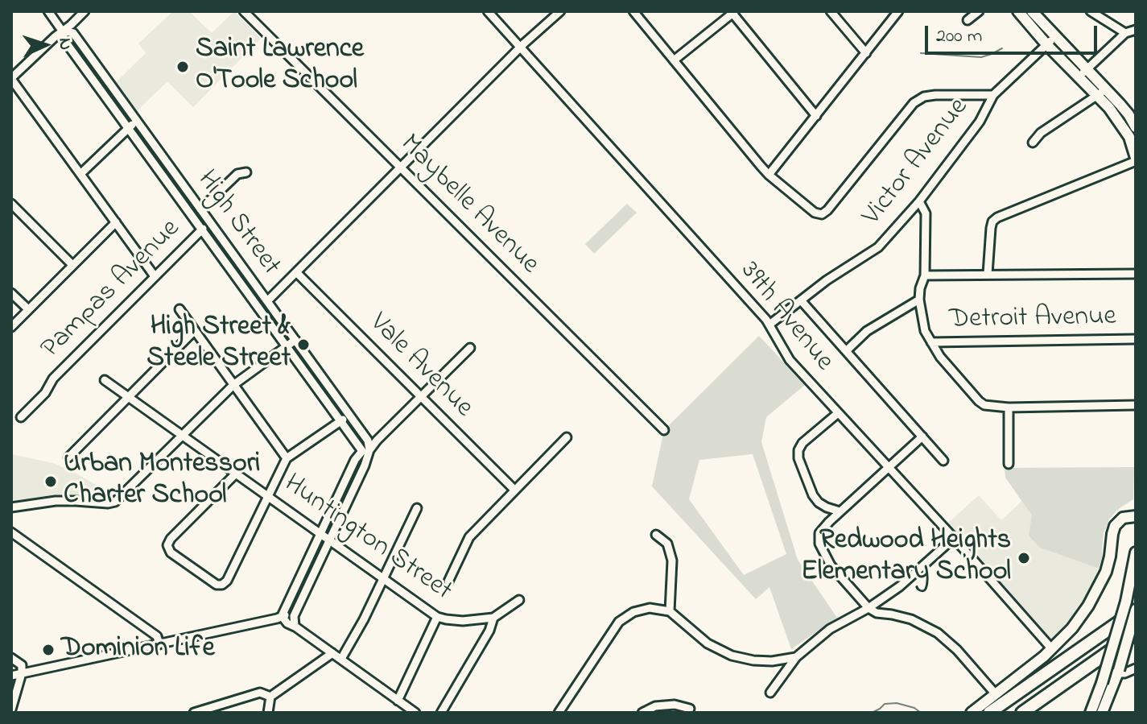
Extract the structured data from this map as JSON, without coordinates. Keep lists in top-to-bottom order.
{
  "streets": {
    "street": [
      "Victor Avenue",
      "Maybelle Avenue",
      "High Street",
      "Pampas Avenue",
      "39th Avenue",
      "Detroit Avenue",
      "Vale Avenue",
      "Huntington Street"
    ]
  },
  "crossings": [
    ["Victor Avenue", "39th Avenue"],
    ["High Street", "Pampas Avenue"]
  ],
  "places": [
    "Saint Lawrence O'Toole School",
    "High Street & Steele Street",
    "Urban Montessori Charter School",
    "Redwood Heights Elementary School",
    "Dominion Life"
  ],
  "scale_bar": "200 m",
  "north": "right"
}
